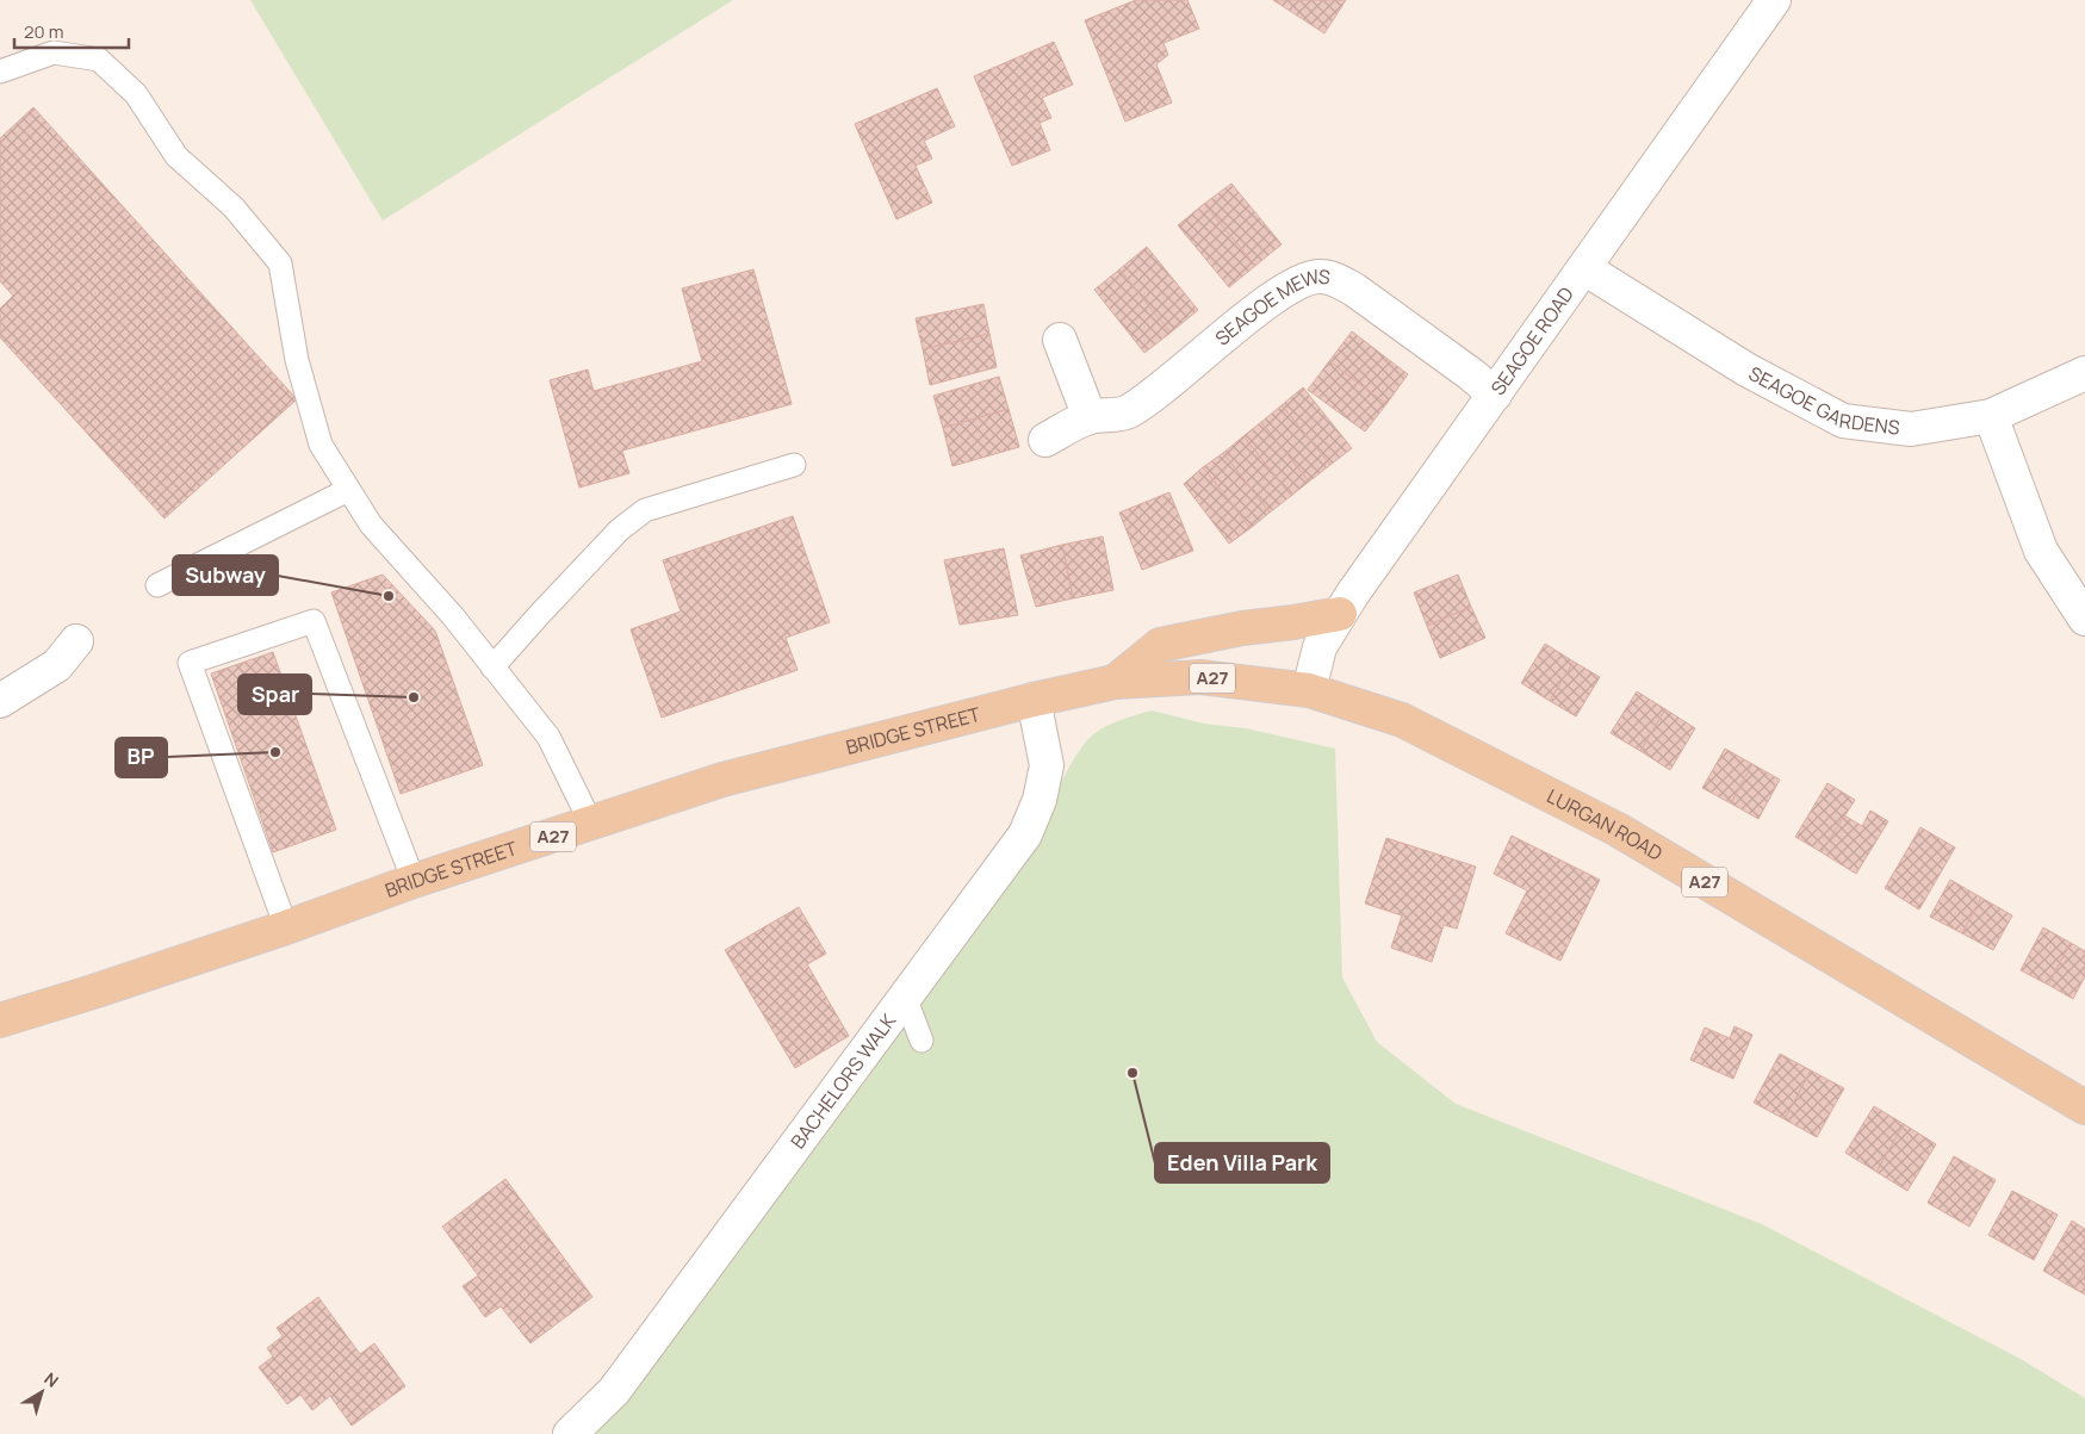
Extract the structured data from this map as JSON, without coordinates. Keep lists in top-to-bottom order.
{
  "streets": {
    "main road": ["A27", "BRIDGE STREET", "LURGAN ROAD"],
    "street": [
      "SEAGOE MEWS",
      "SEAGOE ROAD",
      "SEAGOE GARDENS",
      "BACHELORS WALK"
    ]
  },
  "crossings": [
    ["SEAGOE MEWS", "SEAGOE ROAD"],
    ["SEAGOE ROAD", "SEAGOE GARDENS"],
    ["SEAGOE ROAD", "LURGAN ROAD"],
    ["BRIDGE STREET", "LURGAN ROAD"],
    ["BRIDGE STREET", "BACHELORS WALK"]
  ],
  "places": [
    "Subway",
    "Spar",
    "BP",
    "Eden Villa Park"
  ],
  "scale_bar": "20 m",
  "north": "top right"
}
